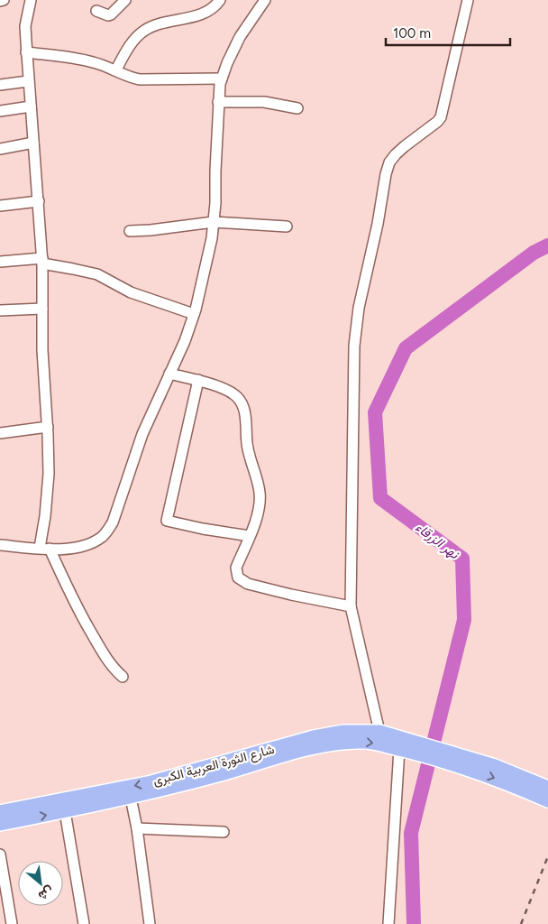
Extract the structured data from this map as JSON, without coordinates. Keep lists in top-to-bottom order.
{
  "streets": {
    "main road": ["شارع الثورة العربية الكبرى"]
  },
  "water": ["نهر الزرقاء"],
  "scale_bar": "100 m",
  "north": "bottom right"
}
